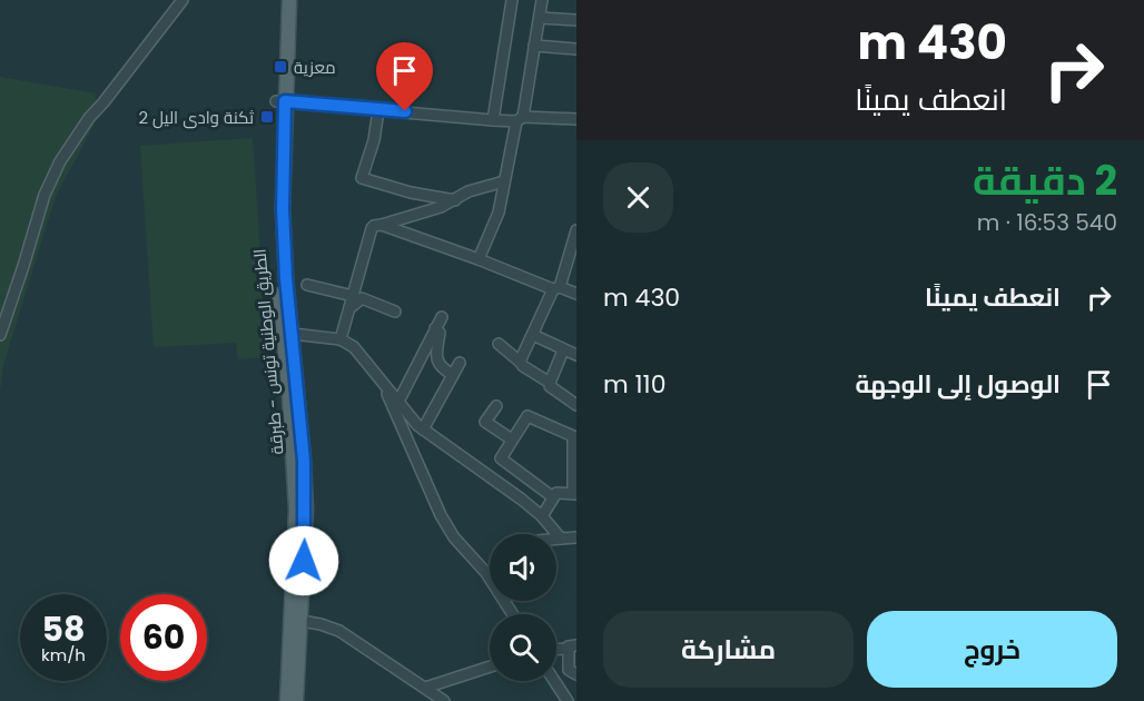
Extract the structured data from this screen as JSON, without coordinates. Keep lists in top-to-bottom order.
{
  "streets": {
    "main road": ["الطريق الوطنية تونس - طبرقة"]
  },
  "places": {
    "transit": ["معزية", "ثكنة وادى اليل 2"]
  },
  "page": {
    "turn": ["430 m", "انعطف يمينًا"],
    "heading": ["2 دقيقة", "540 m · 16:53"],
    "list": [
      {
        "name": "انعطف يمينًا",
        "value": "430 m"
      },
      {
        "name": "الوصول إلى الوجهة",
        "value": "110 m"
      }
    ],
    "speed": "58 km/h",
    "limit": "60",
    "buttons": ["خروج", "مشاركة"]
  }
}
